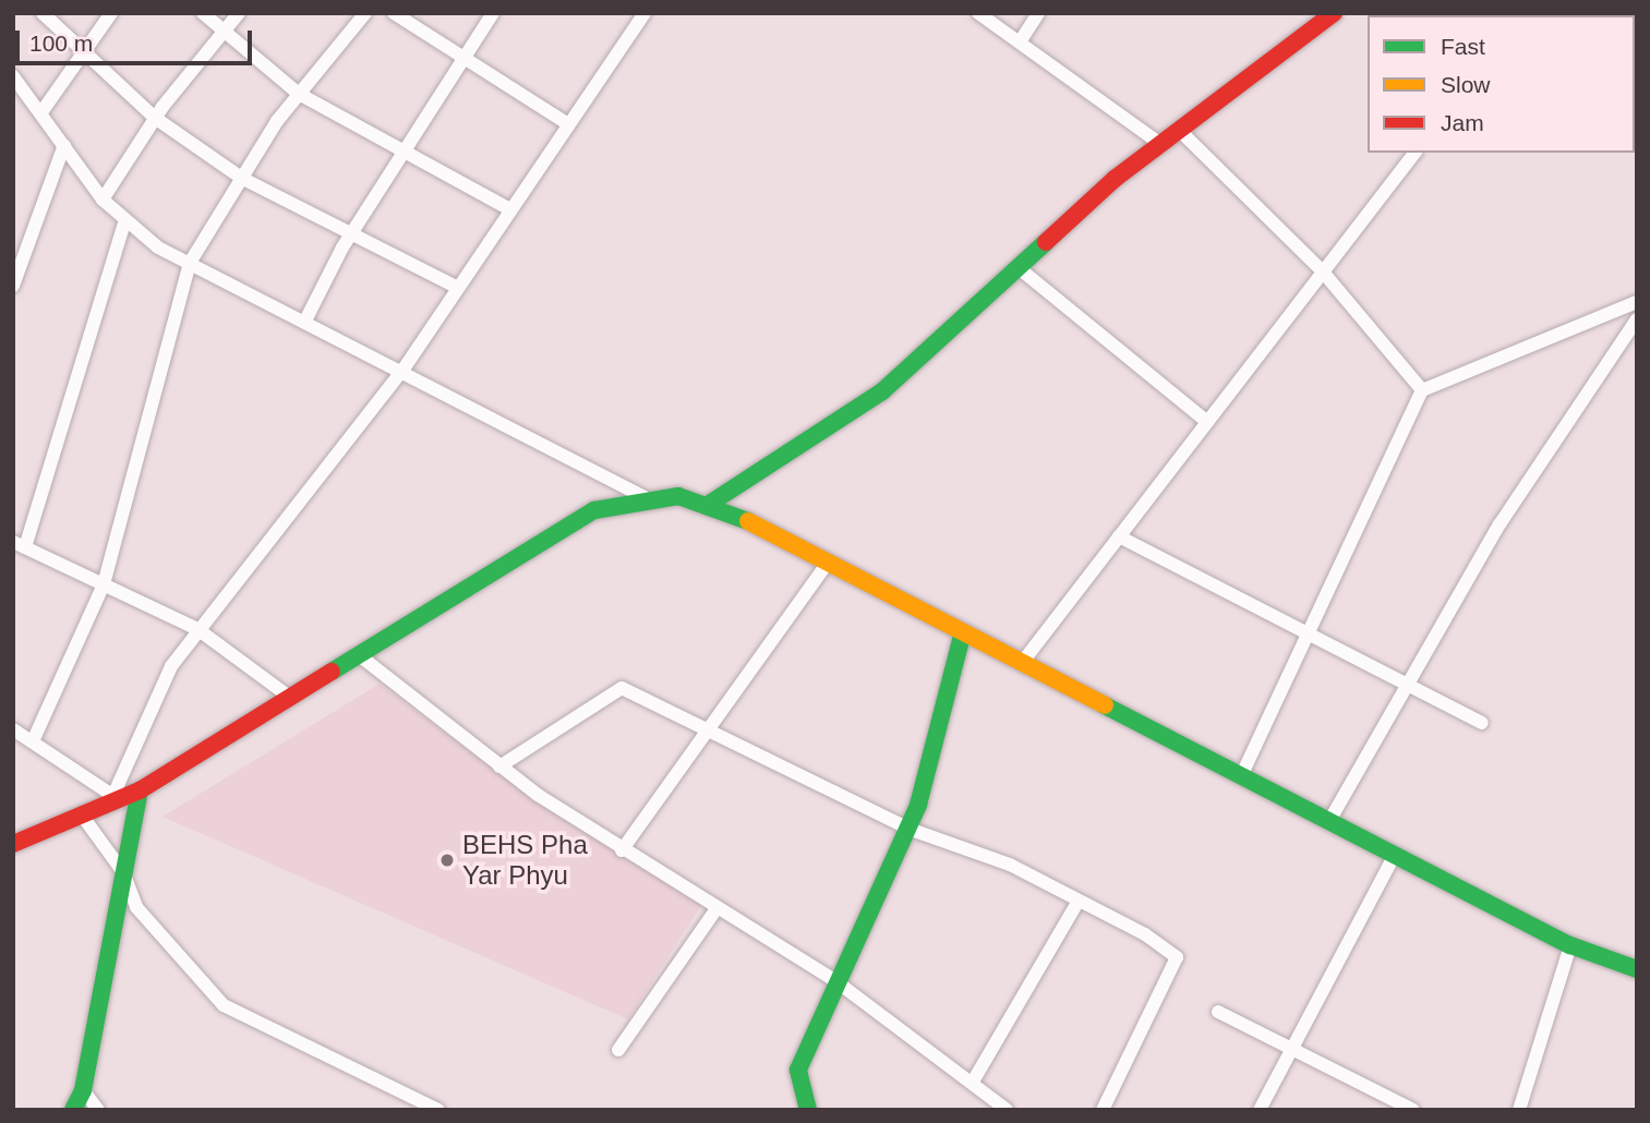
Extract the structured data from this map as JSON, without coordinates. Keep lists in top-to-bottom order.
{
  "places": ["BEHS Pha Yar Phyu"],
  "legend": ["Fast", "Slow", "Jam"],
  "scale_bar": "100 m"
}
